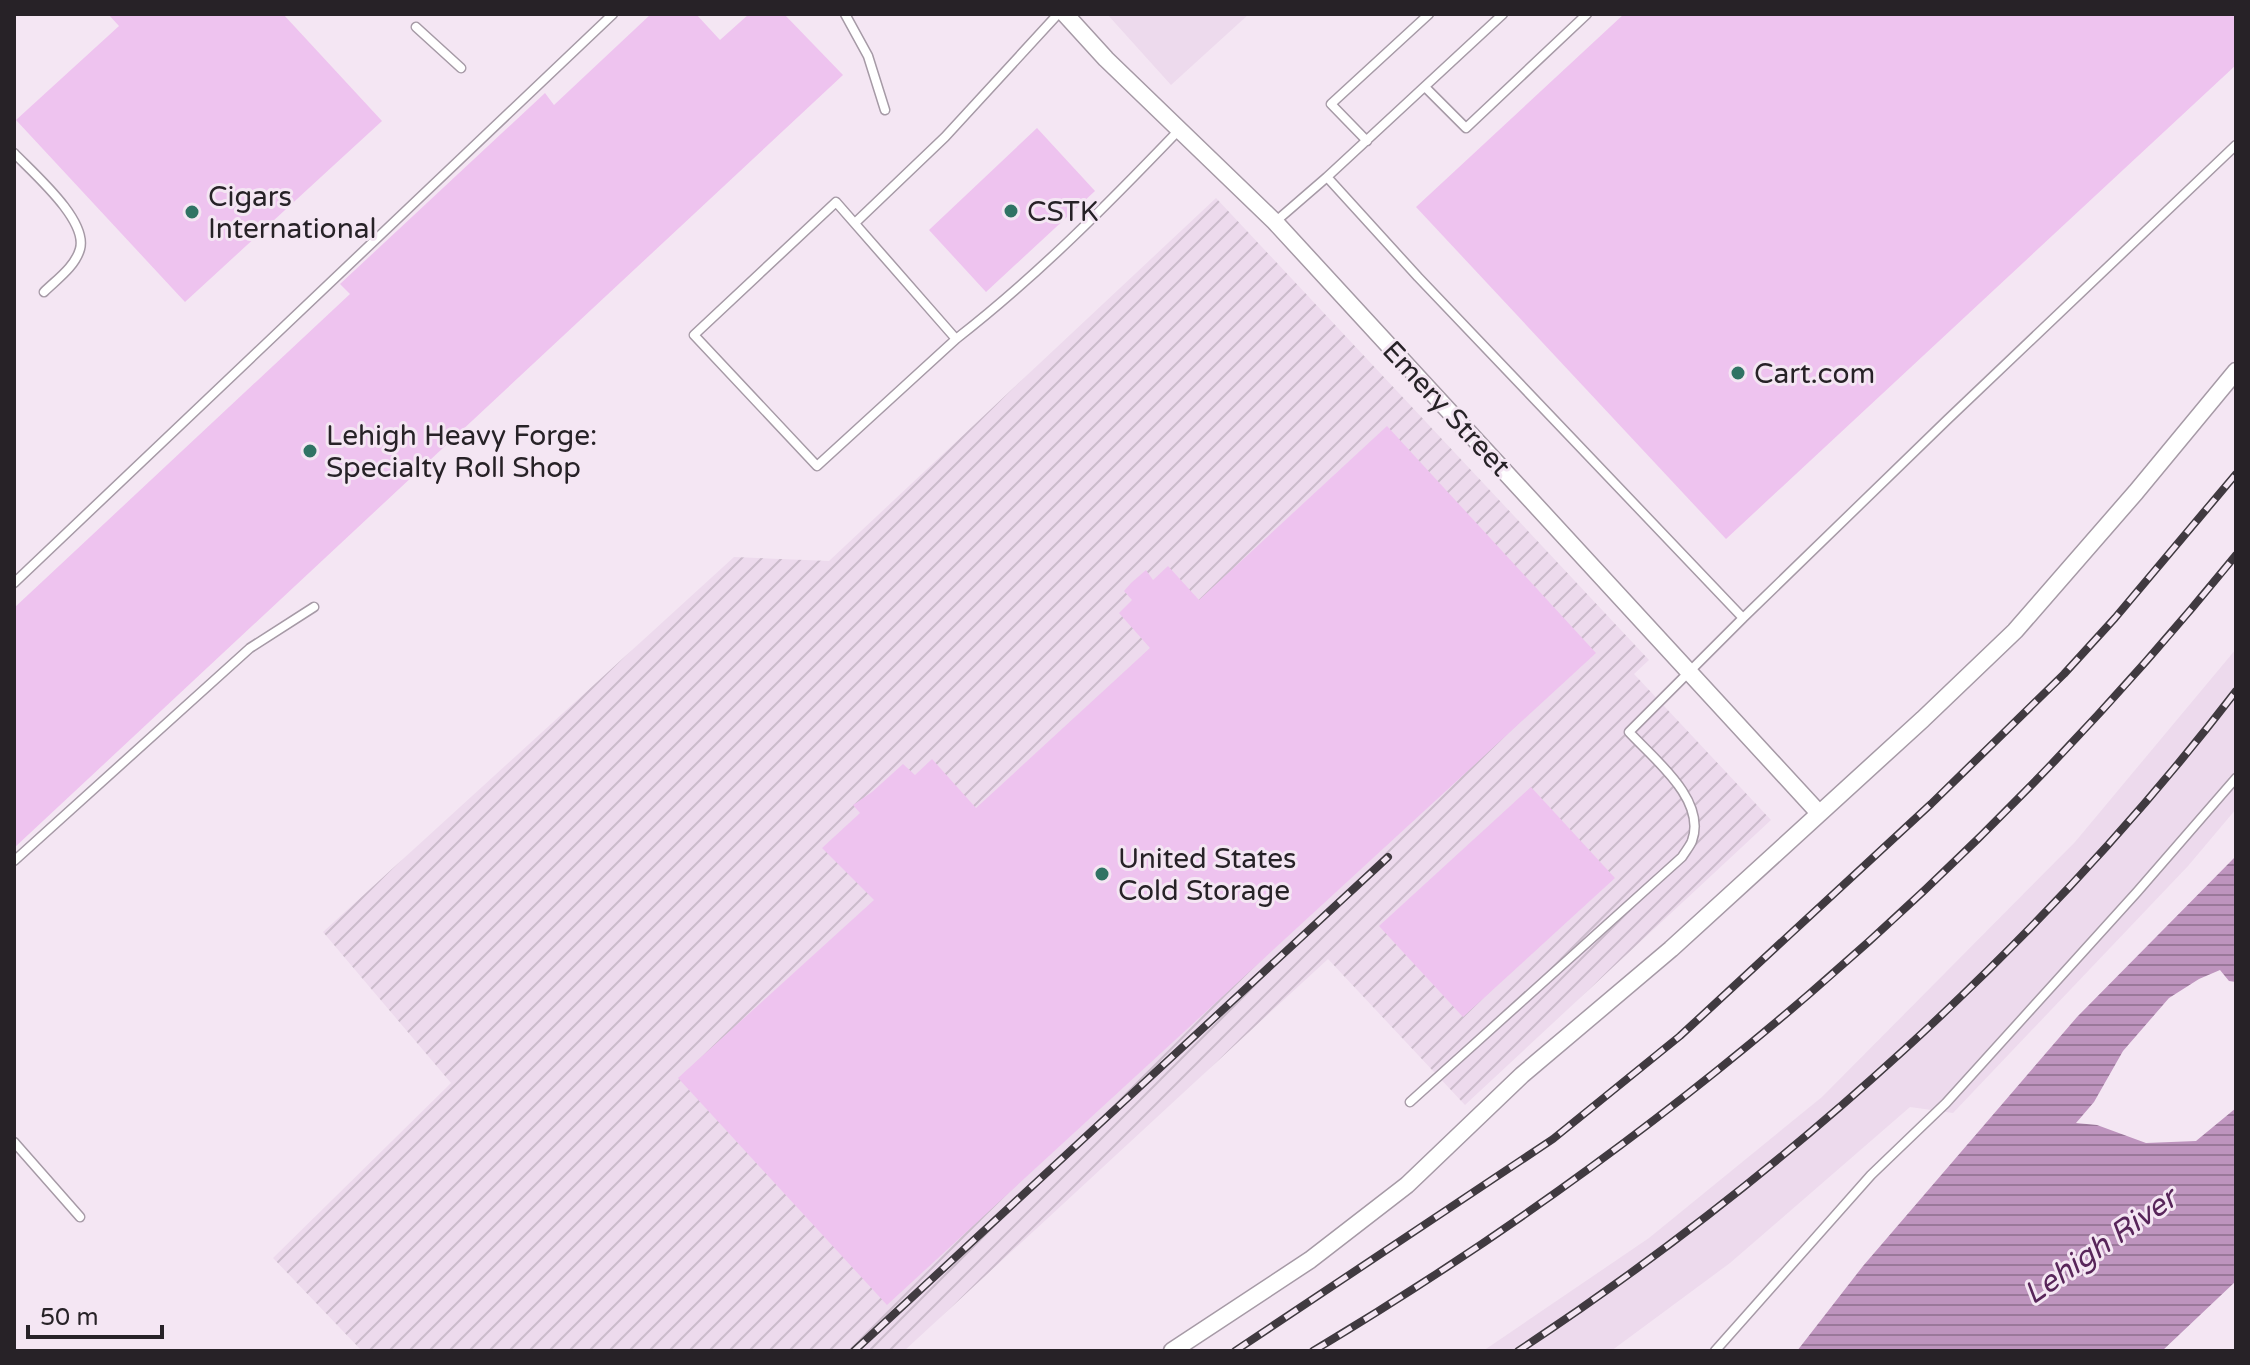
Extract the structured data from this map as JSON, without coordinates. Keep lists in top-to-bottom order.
{
  "streets": {
    "street": ["Emery Street"]
  },
  "water": ["Lehigh River"],
  "places": [
    "CSTK",
    "Cigars International",
    "Cart.com",
    "Lehigh Heavy Forge: Specialty Roll Shop",
    "United States Cold Storage"
  ],
  "scale_bar": "50 m"
}
